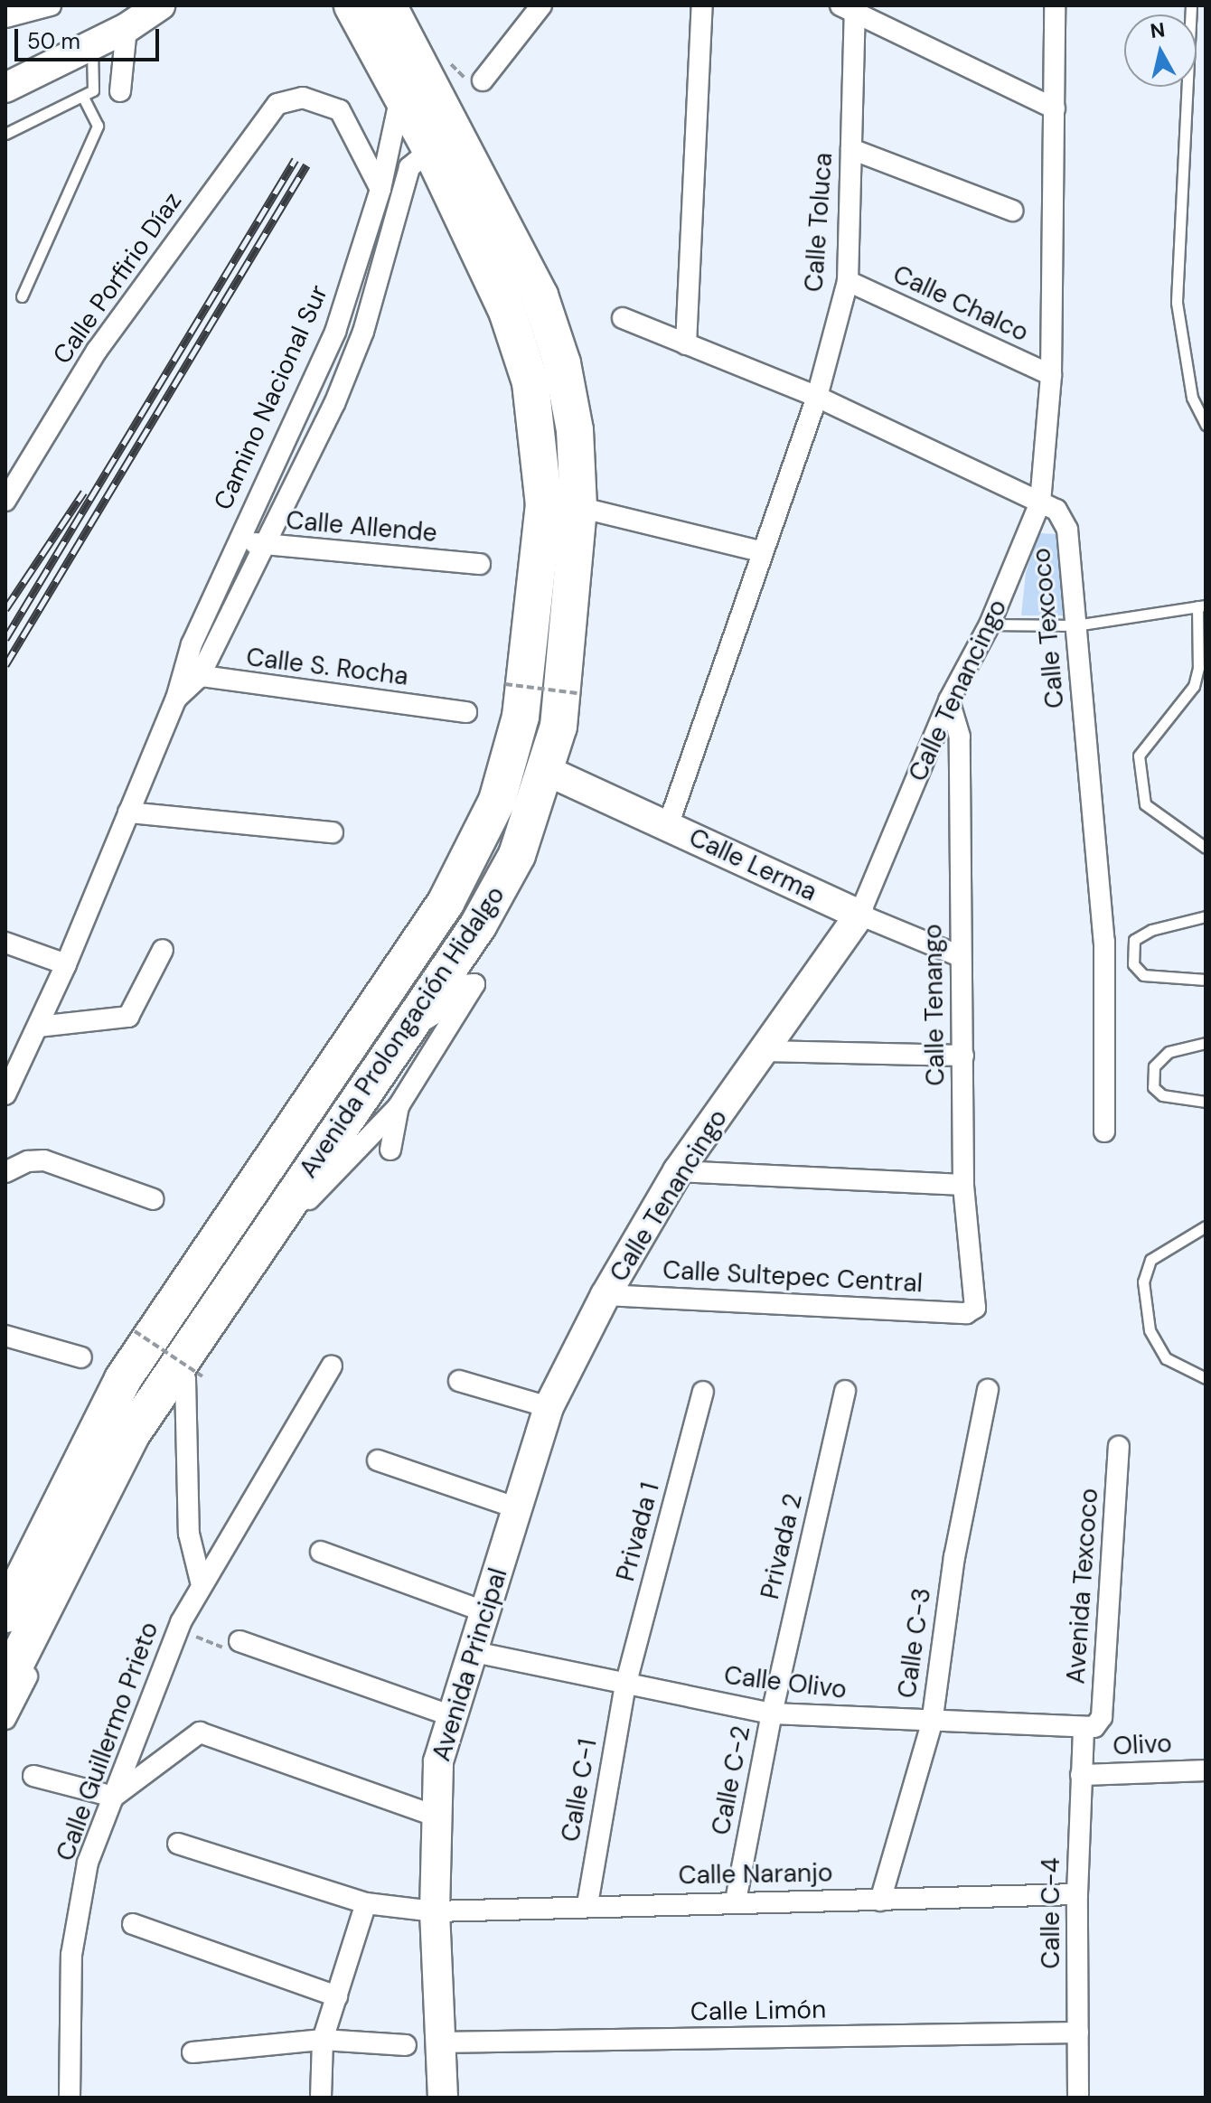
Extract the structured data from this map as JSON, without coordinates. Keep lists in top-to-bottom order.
{
  "streets": {
    "highway": ["Avenida Prolongación Hidalgo"],
    "street": [
      "Calle Toluca",
      "Calle Porfirio Díaz",
      "Calle Chalco",
      "Camino Nacional Sur",
      "Calle Allende",
      "Calle Texcoco",
      "Calle S. Rocha",
      "Calle Tenancingo",
      "Calle Lerma",
      "Calle Tenango",
      "Calle Sultepec Central",
      "Privada 1",
      "Privada 2",
      "Avenida Texcoco",
      "Calle C-3",
      "Avenida Principal",
      "Calle Olivo",
      "Calle Guillermo Prieto",
      "Olivo",
      "Calle C-2",
      "Calle C-1",
      "Calle Naranjo",
      "Calle C-4",
      "Calle Limón"
    ]
  },
  "crossings": [
    ["Calle Toluca", "Calle Chalco"],
    ["Calle Toluca", "Calle Texcoco"],
    ["Calle Toluca", "Calle Lerma"],
    ["Calle Porfirio Díaz", "Camino Nacional Sur"],
    ["Calle Chalco", "Calle Tenancingo"],
    ["Camino Nacional Sur", "Calle Allende"],
    ["Camino Nacional Sur", "Calle S. Rocha"],
    ["Camino Nacional Sur", "Avenida Prolongación Hidalgo"],
    ["Calle Texcoco", "Calle Tenancingo"],
    ["Calle Tenancingo", "Calle Lerma"],
    ["Calle Tenancingo", "Calle Tenango"],
    ["Calle Tenancingo", "Calle Sultepec Central"],
    ["Calle Tenancingo", "Avenida Principal"],
    ["Calle Lerma", "Calle Tenango"],
    ["Calle Lerma", "Avenida Prolongación Hidalgo"],
    ["Calle Tenango", "Calle Sultepec Central"],
    ["Calle Sultepec Central", "Avenida Principal"],
    ["Privada 1", "Calle Olivo"],
    ["Privada 1", "Calle C-1"],
    ["Privada 2", "Calle Olivo"],
    ["Privada 2", "Calle C-2"],
    ["Avenida Texcoco", "Calle Olivo"],
    ["Avenida Texcoco", "Calle C-4"],
    ["Calle C-3", "Calle Olivo"],
    ["Calle C-3", "Calle Naranjo"],
    ["Avenida Principal", "Calle Olivo"],
    ["Avenida Principal", "Calle Naranjo"],
    ["Avenida Principal", "Calle Limón"],
    ["Calle Olivo", "Calle C-2"],
    ["Calle Olivo", "Calle C-1"],
    ["Calle Olivo", "Calle C-4"],
    ["Olivo", "Calle C-4"],
    ["Calle C-2", "Calle Naranjo"],
    ["Calle C-1", "Calle Naranjo"],
    ["Calle Naranjo", "Calle C-4"],
    ["Calle C-4", "Calle Limón"]
  ],
  "scale_bar": "50 m",
  "north": "top"
}
